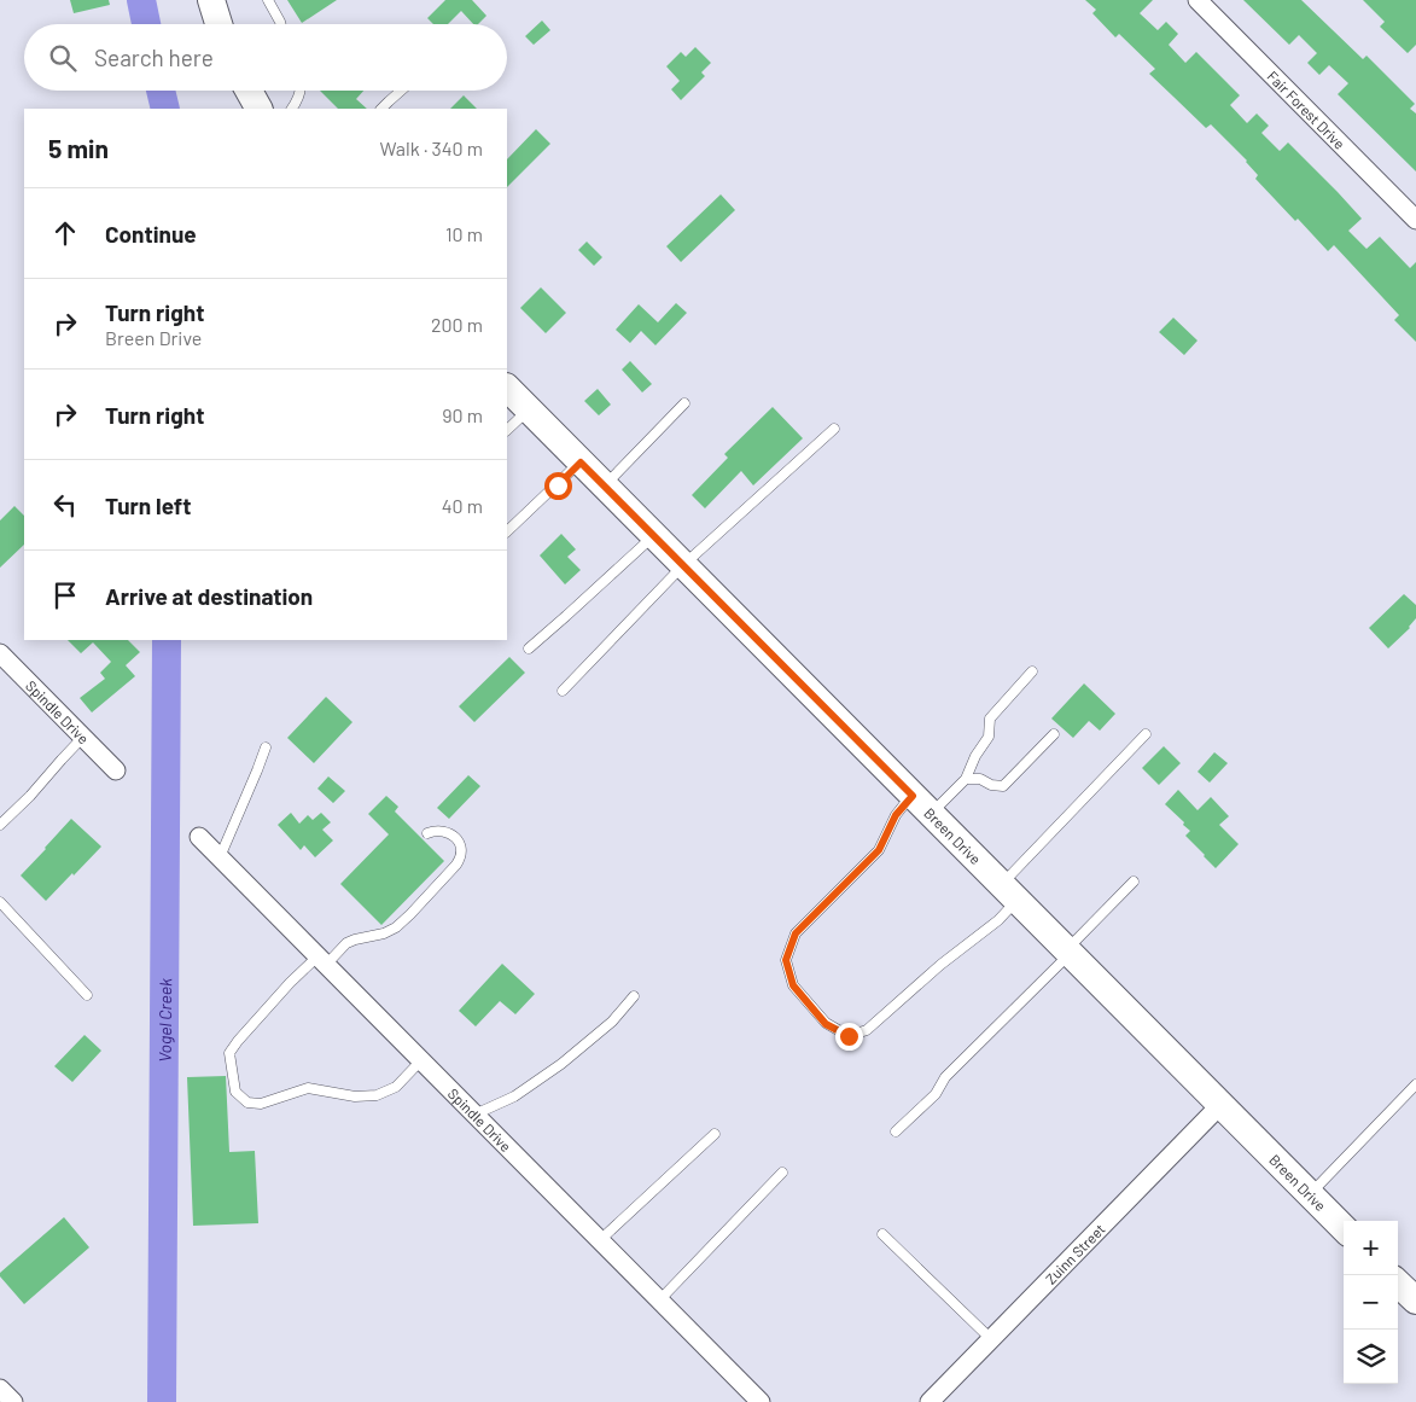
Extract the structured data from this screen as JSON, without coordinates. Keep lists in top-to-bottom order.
{
  "streets": {
    "street": [
      "Fair Forest Drive",
      "Spindle Drive",
      "Breen Drive",
      "Zuinn Street"
    ]
  },
  "crossings": [
    ["Breen Drive", "Zuinn Street"]
  ],
  "water": ["Vogel Creek"],
  "page": {
    "search": "Search here",
    "heading": ["5 min", "Walk · 340 m"],
    "list": [
      ["Continue", "10 m"],
      ["Turn right", "Breen Drive", "200 m"],
      ["Turn right", "90 m"],
      ["Turn left", "40 m"],
      "Arrive at destination"
    ],
    "map_buttons": ["+", "−"]
  }
}
